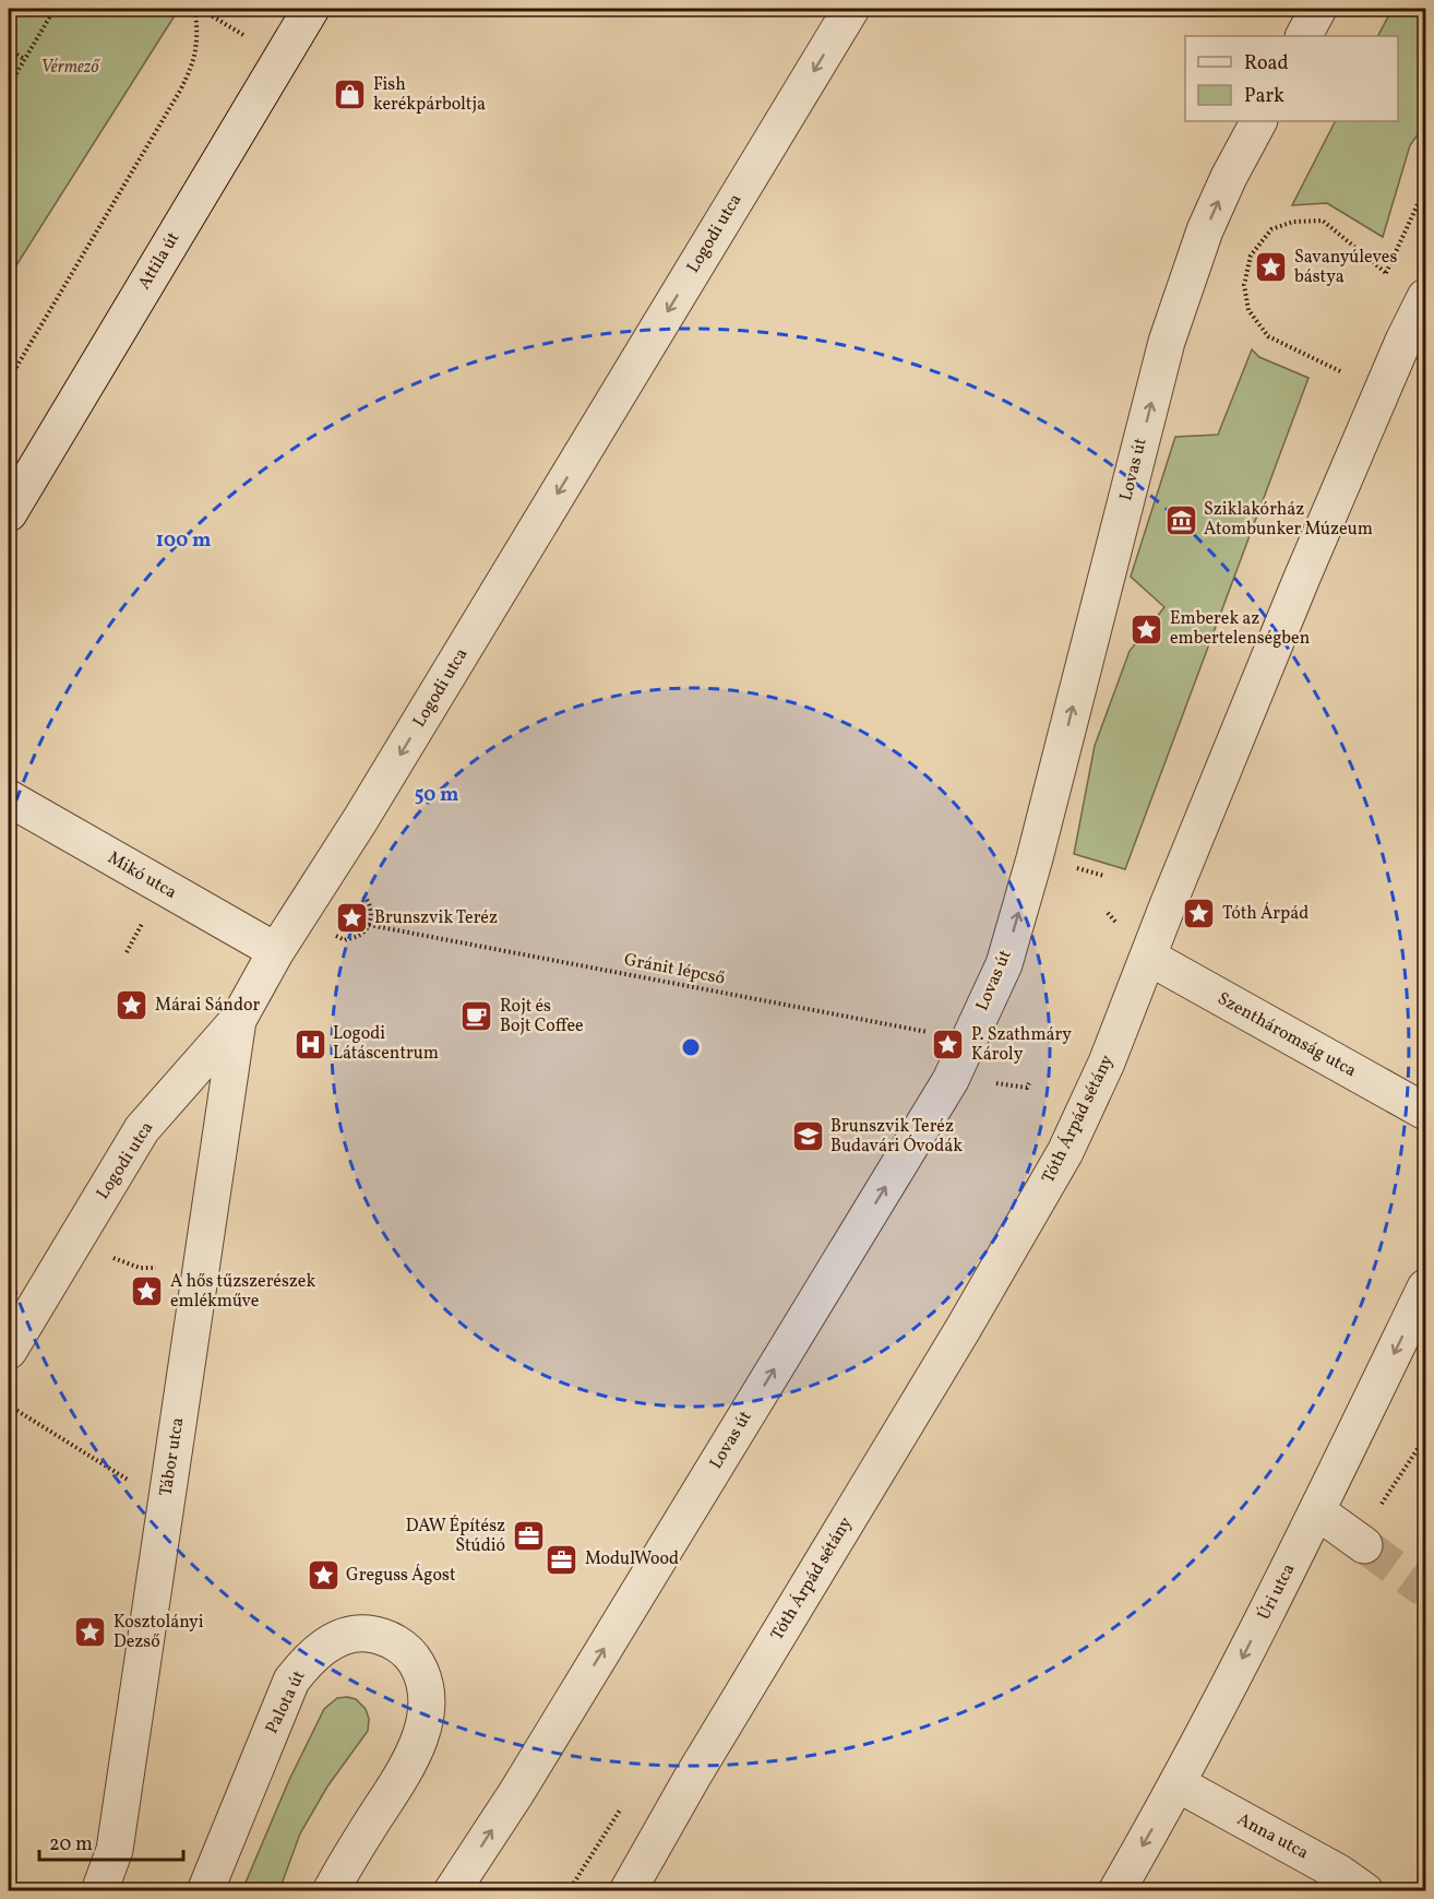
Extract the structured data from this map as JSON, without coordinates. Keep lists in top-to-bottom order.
{
  "streets": {
    "street": [
      "Logodi utca",
      "Attila út",
      "Lovas út",
      "Mikó utca",
      "Szentháromság utca",
      "Tóth Árpád sétány",
      "Tábor utca",
      "Úri utca",
      "Palota út",
      "Anna utca"
    ],
    "path": ["Gránit lépcső"]
  },
  "crossings": [
    ["Logodi utca", "Mikó utca"],
    ["Logodi utca", "Tábor utca"],
    ["Szentháromság utca", "Tóth Árpád sétány"],
    ["Úri utca", "Anna utca"]
  ],
  "one_way": ["Logodi utca", "Lovas út", "Úri utca"],
  "parks": ["Vérmező"],
  "places": {
    "shop": ["Fish kerékpárboltja"],
    "place": [
      "Savanyúleves bástya",
      "Emberek az embertelenségben",
      "Tóth Árpád",
      "Brunszvik Teréz",
      "Márai Sándor",
      "P. Szathmáry Károly",
      "A hős tűzszerészek emlékműve",
      "Greguss Ágost",
      "Kosztolányi Dezső"
    ],
    "museum": ["Sziklakórház Atombunker Múzeum"],
    "cafe": ["Rojt és Bojt Coffee"],
    "hospital": ["Logodi Látáscentrum"],
    "school or university": ["Brunszvik Teréz Budavári Óvodák"],
    "office": ["DAW Építész Stúdió", "ModulWood"]
  },
  "legend": ["Road", "Park"],
  "scale_bar": "20 m",
  "rings": ["100 m", "50 m"]
}
